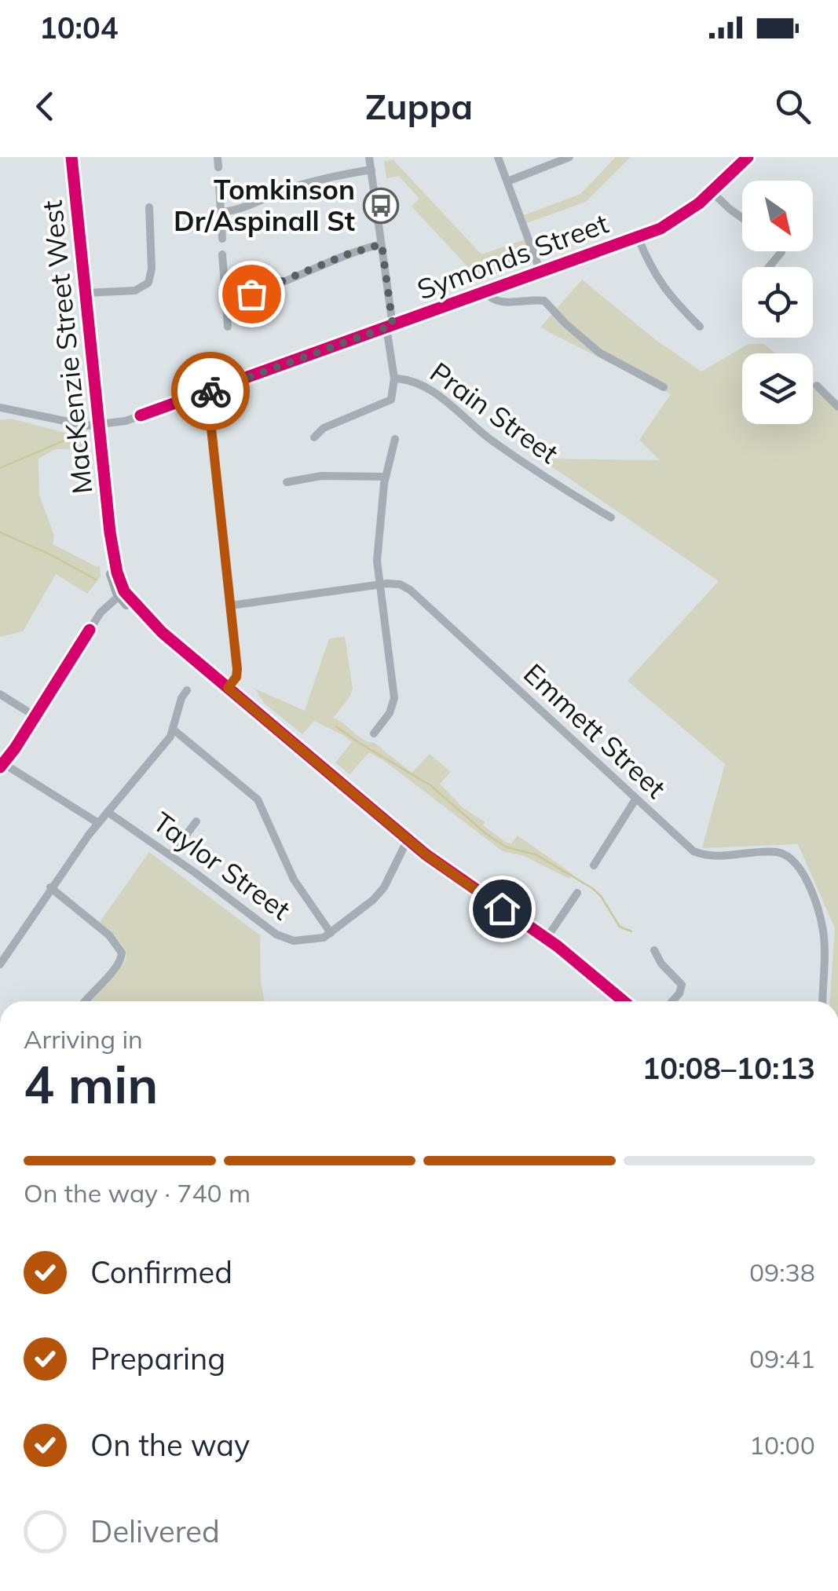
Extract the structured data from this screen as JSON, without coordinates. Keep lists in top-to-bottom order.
{
  "streets": {
    "main road": ["MacKenzie Street West"],
    "street": [
      "Symonds Street",
      "Prain Street",
      "Emmett Street",
      "Taylor Street"
    ]
  },
  "crossings": [
    ["Symonds Street", "MacKenzie Street West"],
    ["Symonds Street", "Prain Street"]
  ],
  "places": {
    "bus stop": ["Tomkinson Dr/Aspinall St"]
  },
  "north": "bottom right",
  "page": {
    "status": "10:04",
    "header": "Zuppa",
    "heading": ["4 min", "Arriving in", "10:08–10:13"],
    "bar": "On the way · 740 m",
    "list": [
      ["Confirmed", "09:38"],
      ["Preparing", "09:41"],
      ["On the way", "10:00"],
      "Delivered"
    ]
  }
}
